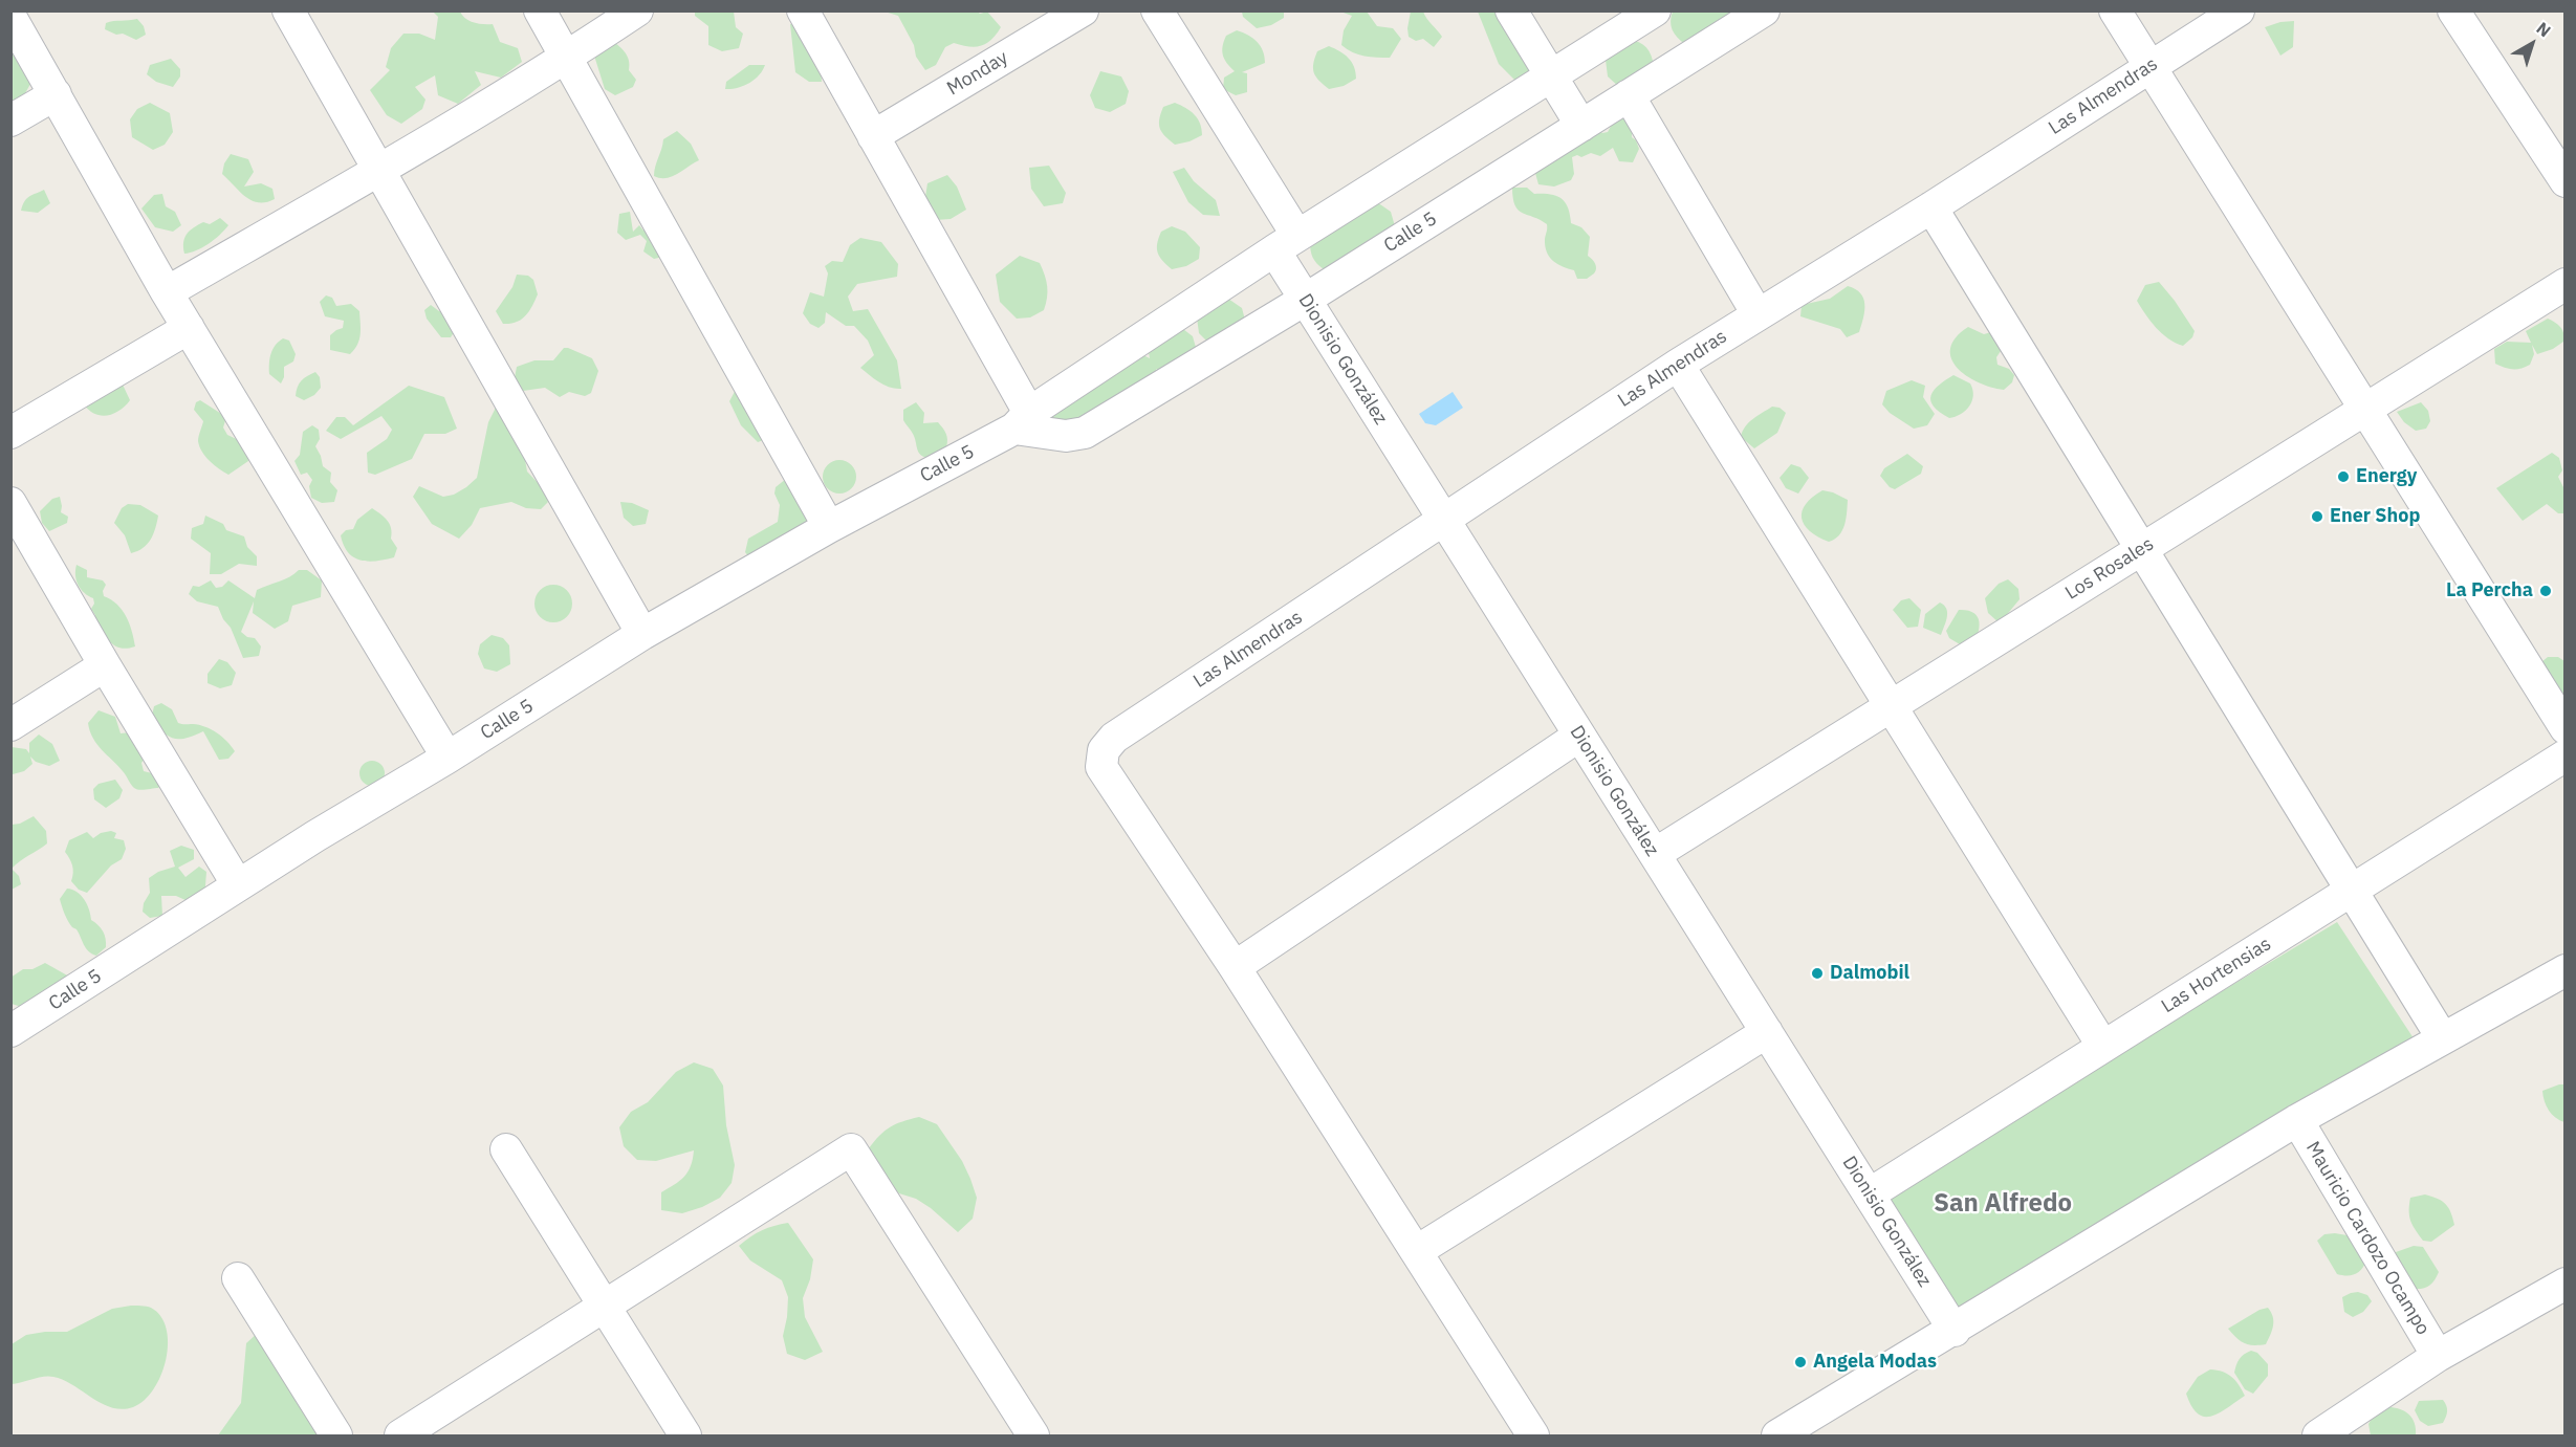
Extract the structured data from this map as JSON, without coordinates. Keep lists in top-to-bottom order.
{
  "streets": {
    "street": [
      "Monday",
      "Las Almendras",
      "Calle 5",
      "Dionisio González",
      "Los Rosales",
      "Las Hortensias",
      "Mauricio Cardozo Ocampo"
    ]
  },
  "crossings": [
    ["Las Almendras", "Dionisio González"],
    ["Calle 5", "Dionisio González"],
    ["Dionisio González", "Los Rosales"],
    ["Dionisio González", "Las Hortensias"]
  ],
  "districts": ["San Alfredo"],
  "places": [
    "Energy",
    "Ener Shop",
    "La Percha",
    "Dalmobil",
    "Angela Modas"
  ],
  "north": "top right"
}
